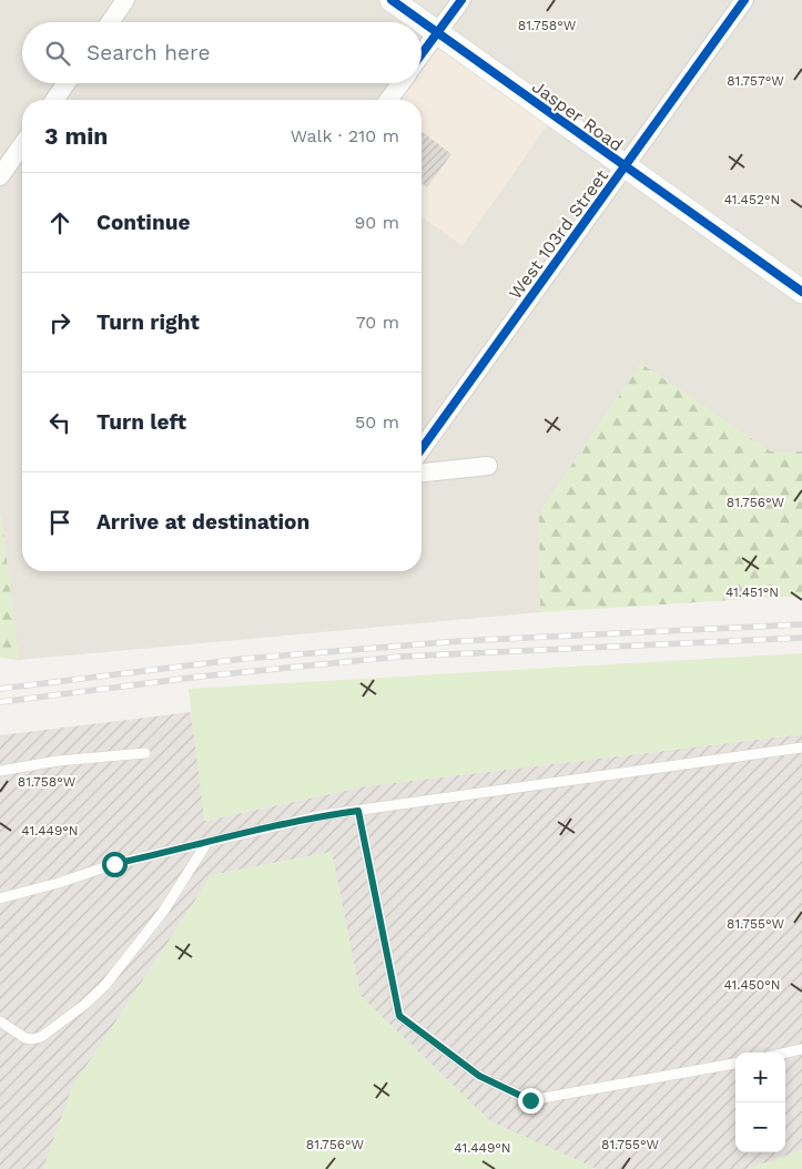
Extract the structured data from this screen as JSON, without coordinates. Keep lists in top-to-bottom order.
{
  "streets": {
    "street": ["Jasper Road", "West 103rd Street"]
  },
  "crossings": [
    ["Jasper Road", "West 103rd Street"]
  ],
  "page": {
    "search": "Search here",
    "heading": ["3 min", "Walk · 210 m"],
    "list": [
      ["Continue", "90 m"],
      ["Turn right", "70 m"],
      ["Turn left", "50 m"],
      "Arrive at destination"
    ],
    "map_buttons": ["+", "−"]
  },
  "coordinates": [
    "81.758°W",
    "81.757°W",
    "41.452°N",
    "81.756°W",
    "41.451°N",
    "41.449°N",
    "81.755°W",
    "41.450°N"
  ]
}
